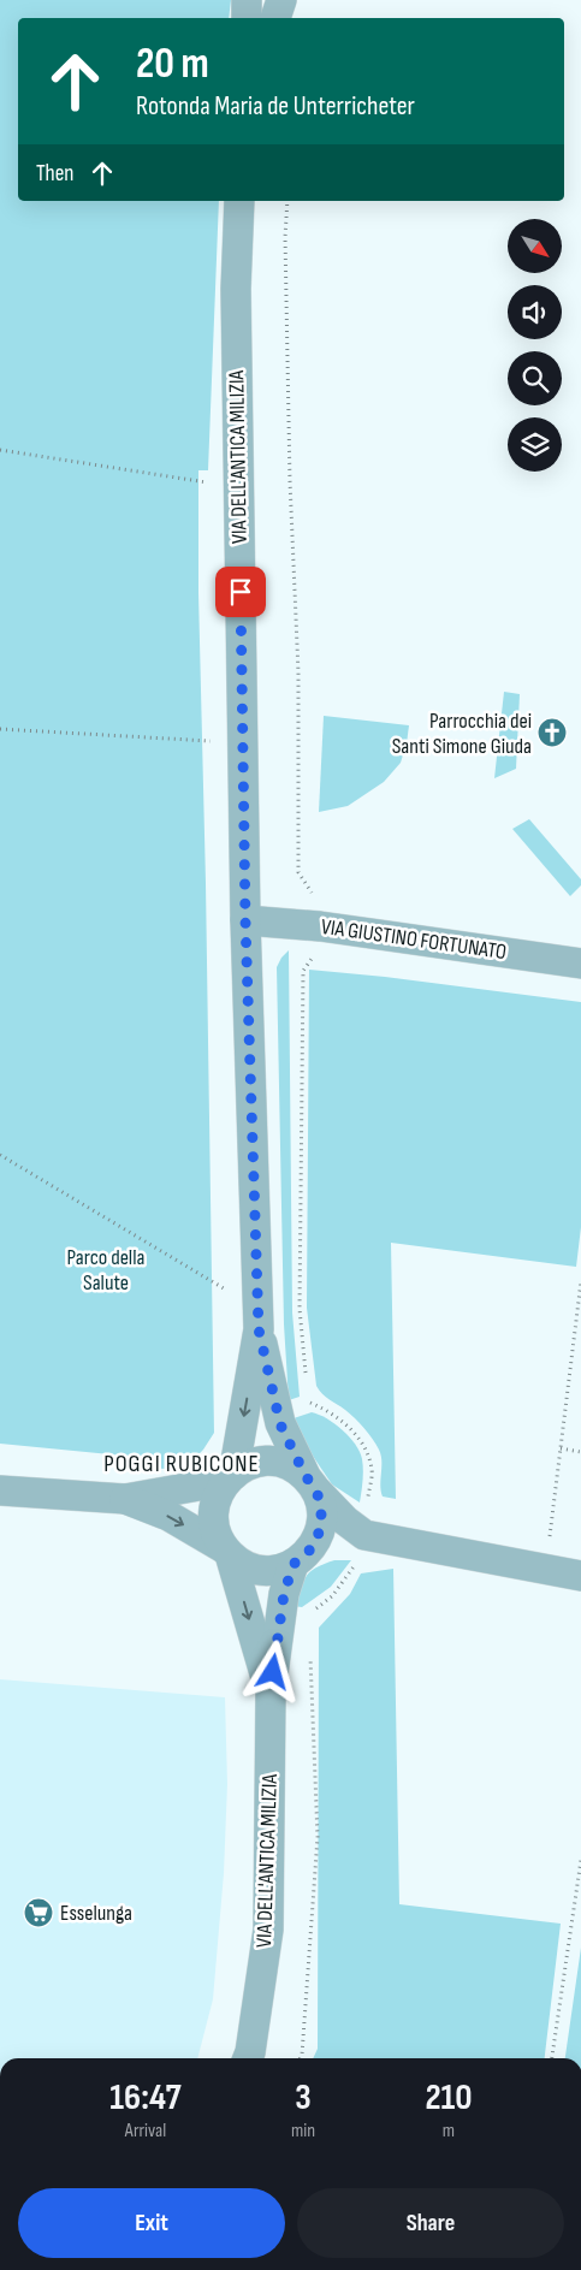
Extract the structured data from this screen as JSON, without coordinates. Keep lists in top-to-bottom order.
{
  "streets": {
    "street": ["VIA DELL'ANTICA MILIZIA", "VIA GIUSTINO FORTUNATO"]
  },
  "crossings": [
    ["VIA DELL'ANTICA MILIZIA", "VIA GIUSTINO FORTUNATO"]
  ],
  "districts": ["POGGI RUBICONE"],
  "parks": ["Parco della Salute"],
  "places": {
    "church": ["Parrocchia dei Santi Simone Giuda"],
    "supermarket": ["Esselunga"]
  },
  "north": "bottom right",
  "page": {
    "turn": ["20 m", "Rotonda Maria de Unterricheter"],
    "then": "Then",
    "eta": [
      "16:47",
      "Arrival",
      "3",
      "min",
      "210",
      "m"
    ],
    "buttons": ["Exit", "Share"]
  }
}
